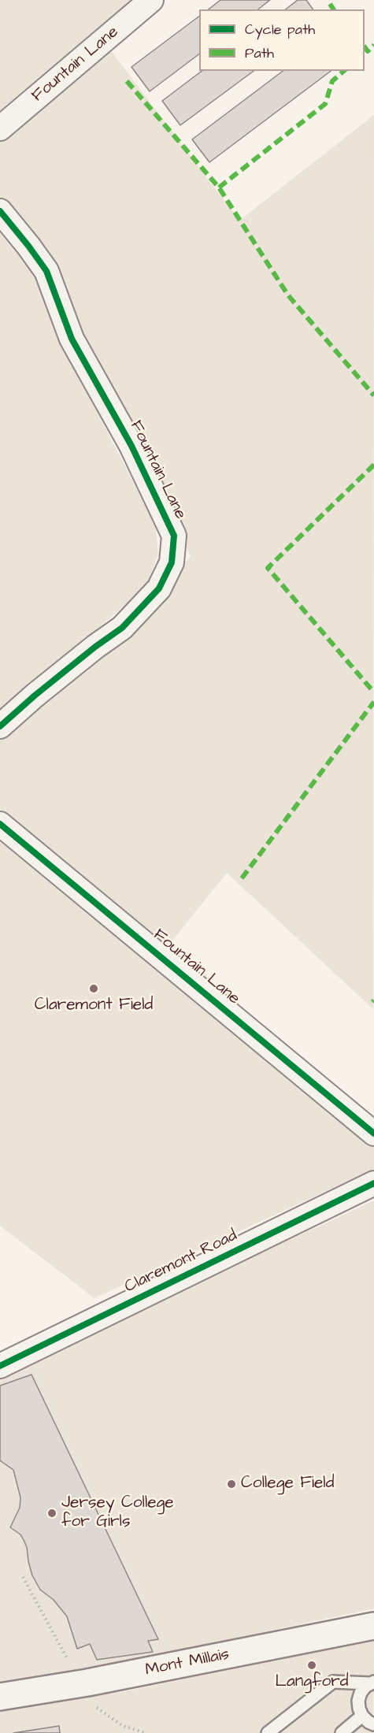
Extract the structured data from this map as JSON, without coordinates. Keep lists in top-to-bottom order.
{
  "streets": {
    "main road": ["Mont Millais"],
    "street": ["Fountain Lane", "Claremont Road"]
  },
  "places": [
    "Claremont Field",
    "College Field",
    "Jersey College for Girls",
    "Langford"
  ],
  "legend": ["Cycle path", "Path"]
}
